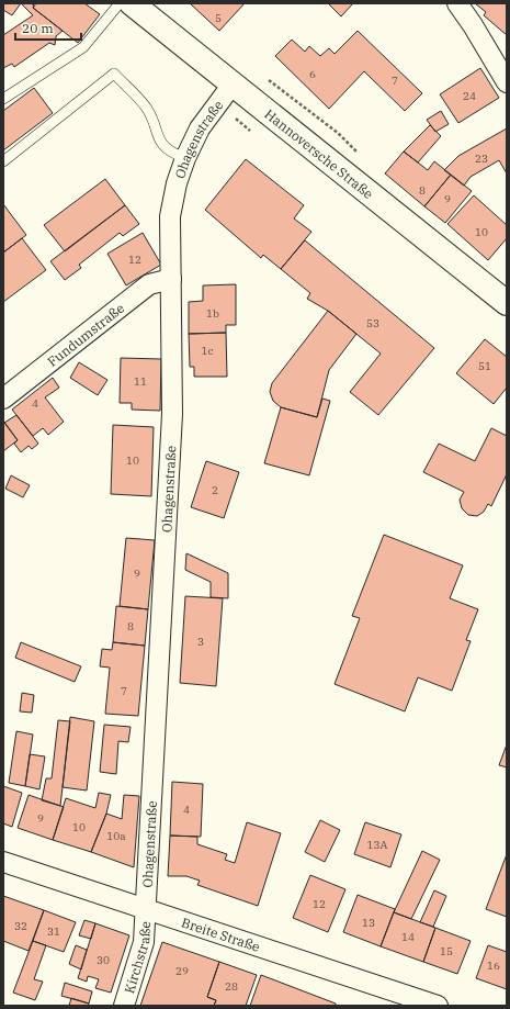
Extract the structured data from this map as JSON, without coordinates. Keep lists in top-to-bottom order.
{
  "streets": {
    "main road": ["Hannoversche Straße"],
    "street": [
      "Ohagenstraße",
      "Fundumstraße",
      "Breite Straße",
      "Kirchstraße"
    ]
  },
  "crossings": [
    ["Ohagenstraße", "Hannoversche Straße"],
    ["Ohagenstraße", "Fundumstraße"],
    ["Ohagenstraße", "Breite Straße"],
    ["Ohagenstraße", "Kirchstraße"],
    ["Breite Straße", "Kirchstraße"]
  ],
  "house_numbers": [
    "5",
    "6",
    "7",
    "24",
    "23",
    "8",
    "9",
    "10",
    "12",
    "1b",
    "53",
    "1c",
    "51",
    "11",
    "4",
    "10",
    "2",
    "9",
    "8",
    "3",
    "7",
    "4",
    "9",
    "10",
    "10a",
    "13A",
    "12",
    "13",
    "32",
    "31",
    "14",
    "15",
    "30",
    "16",
    "29",
    "28"
  ],
  "scale_bar": "20 m"
}
